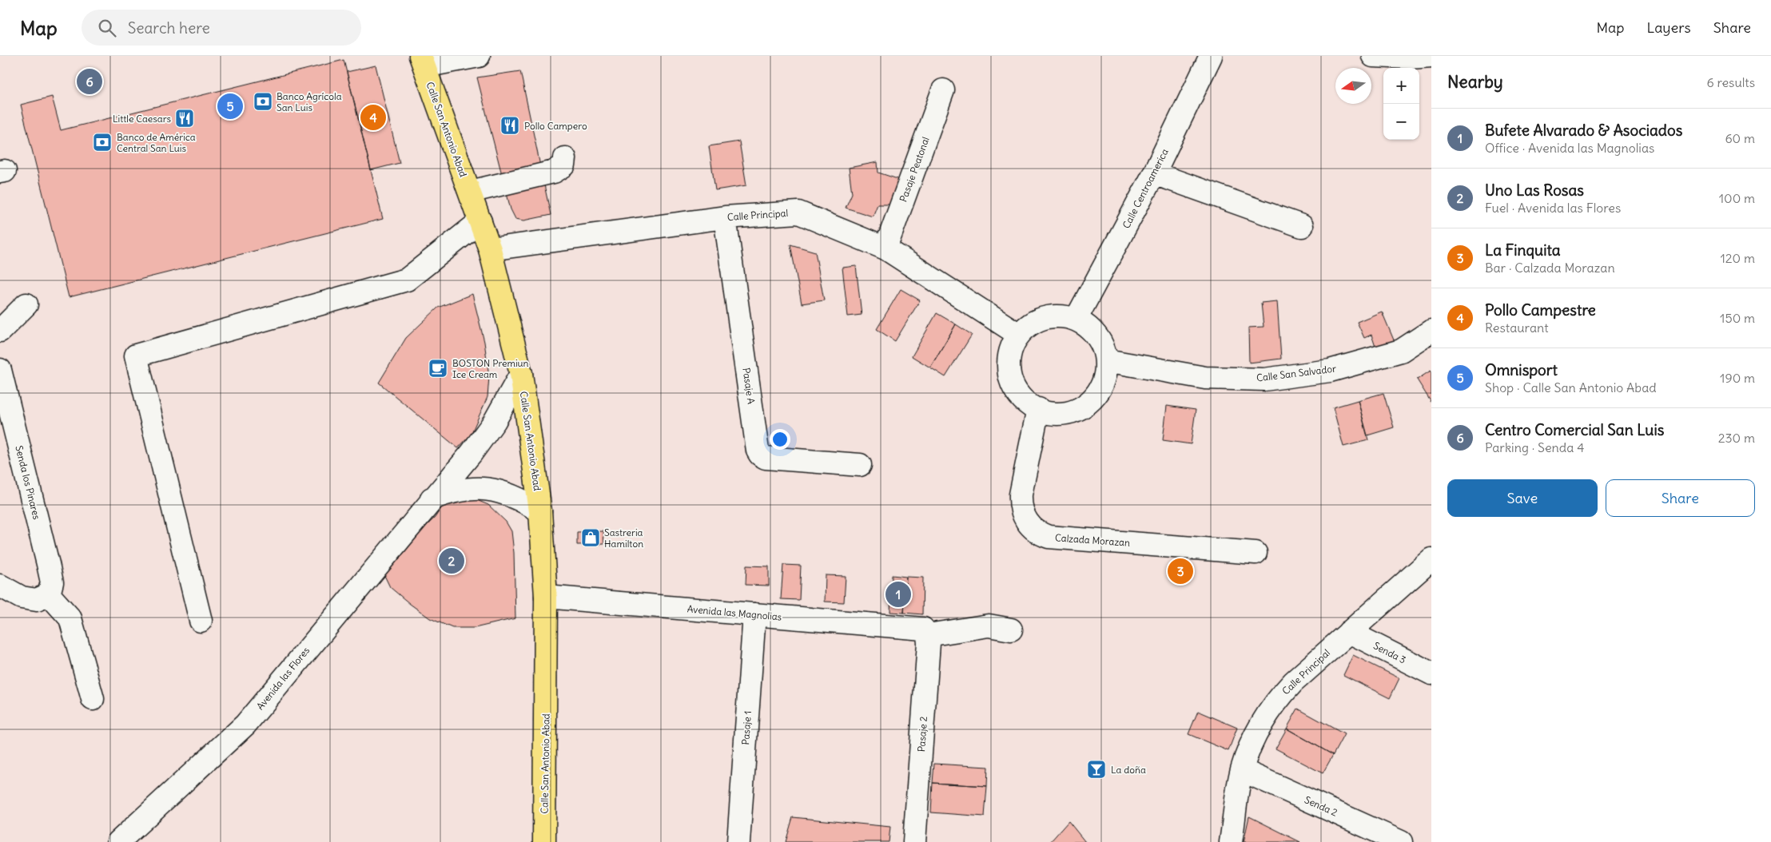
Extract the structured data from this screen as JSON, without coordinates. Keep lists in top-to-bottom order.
{
  "streets": {
    "main road": ["Calle San Antonio Abad"],
    "street": [
      "Pasaje Peatonal",
      "Calle Centroamerica",
      "Calle Principal",
      "Calle San Salvador",
      "Pasaje A",
      "Senda los Pinares",
      "Calzada Morazan",
      "Avenida las Magnolias",
      "Senda 3",
      "Avenida las Flores",
      "Pasaje 1",
      "Pasaje 2",
      "Senda 2"
    ]
  },
  "crossings": [
    ["Calle San Antonio Abad", "Calle Principal"],
    ["Calle San Antonio Abad", "Avenida las Magnolias"],
    ["Calle San Antonio Abad", "Avenida las Flores"],
    ["Pasaje Peatonal", "Calle Principal"],
    ["Calle Centroamerica", "Calle Principal"],
    ["Calle Centroamerica", "Calle San Salvador"],
    ["Calle Centroamerica", "Calzada Morazan"],
    ["Calle Principal", "Calle San Salvador"],
    ["Calle Principal", "Pasaje A"],
    ["Calle Principal", "Calzada Morazan"],
    ["Calle Principal", "Senda 3"],
    ["Calle Principal", "Senda 2"],
    ["Calle San Salvador", "Calzada Morazan"],
    ["Avenida las Magnolias", "Pasaje 1"],
    ["Avenida las Magnolias", "Pasaje 2"]
  ],
  "places": {
    "bank": ["Banco Agrícola San Luis", "Banco de América Central San Luis"],
    "restaurant": ["Little Caesars", "Pollo Campero"],
    "cafe": ["BOSTON Premiun Ice Cream"],
    "shop": ["Sastreria Hamilton"],
    "bar": ["La doña"]
  },
  "north": "left",
  "page": {
    "header": "Map",
    "search": "Search here",
    "nav": ["Map", "Layers", "Share"],
    "heading": ["Nearby", "6 results"],
    "pins": [
      "6",
      "5",
      "4",
      "2",
      "3",
      "1"
    ],
    "map_buttons": ["+", "−"],
    "list": [
      {
        "mark": "1",
        "name": "Bufete Alvarado & Asociados",
        "note": "Office · Avenida las Magnolias",
        "value": "60 m"
      },
      {
        "mark": "2",
        "name": "Uno Las Rosas",
        "note": "Fuel · Avenida las Flores",
        "value": "100 m"
      },
      {
        "mark": "3",
        "name": "La Finquita",
        "note": "Bar · Calzada Morazan",
        "value": "120 m"
      },
      {
        "mark": "4",
        "name": "Pollo Campestre",
        "note": "Restaurant",
        "value": "150 m"
      },
      {
        "mark": "5",
        "name": "Omnisport",
        "note": "Shop · Calle San Antonio Abad",
        "value": "190 m"
      },
      {
        "mark": "6",
        "name": "Centro Comercial San Luis",
        "note": "Parking · Senda 4",
        "value": "230 m"
      }
    ],
    "buttons": ["Save", "Share"]
  }
}
